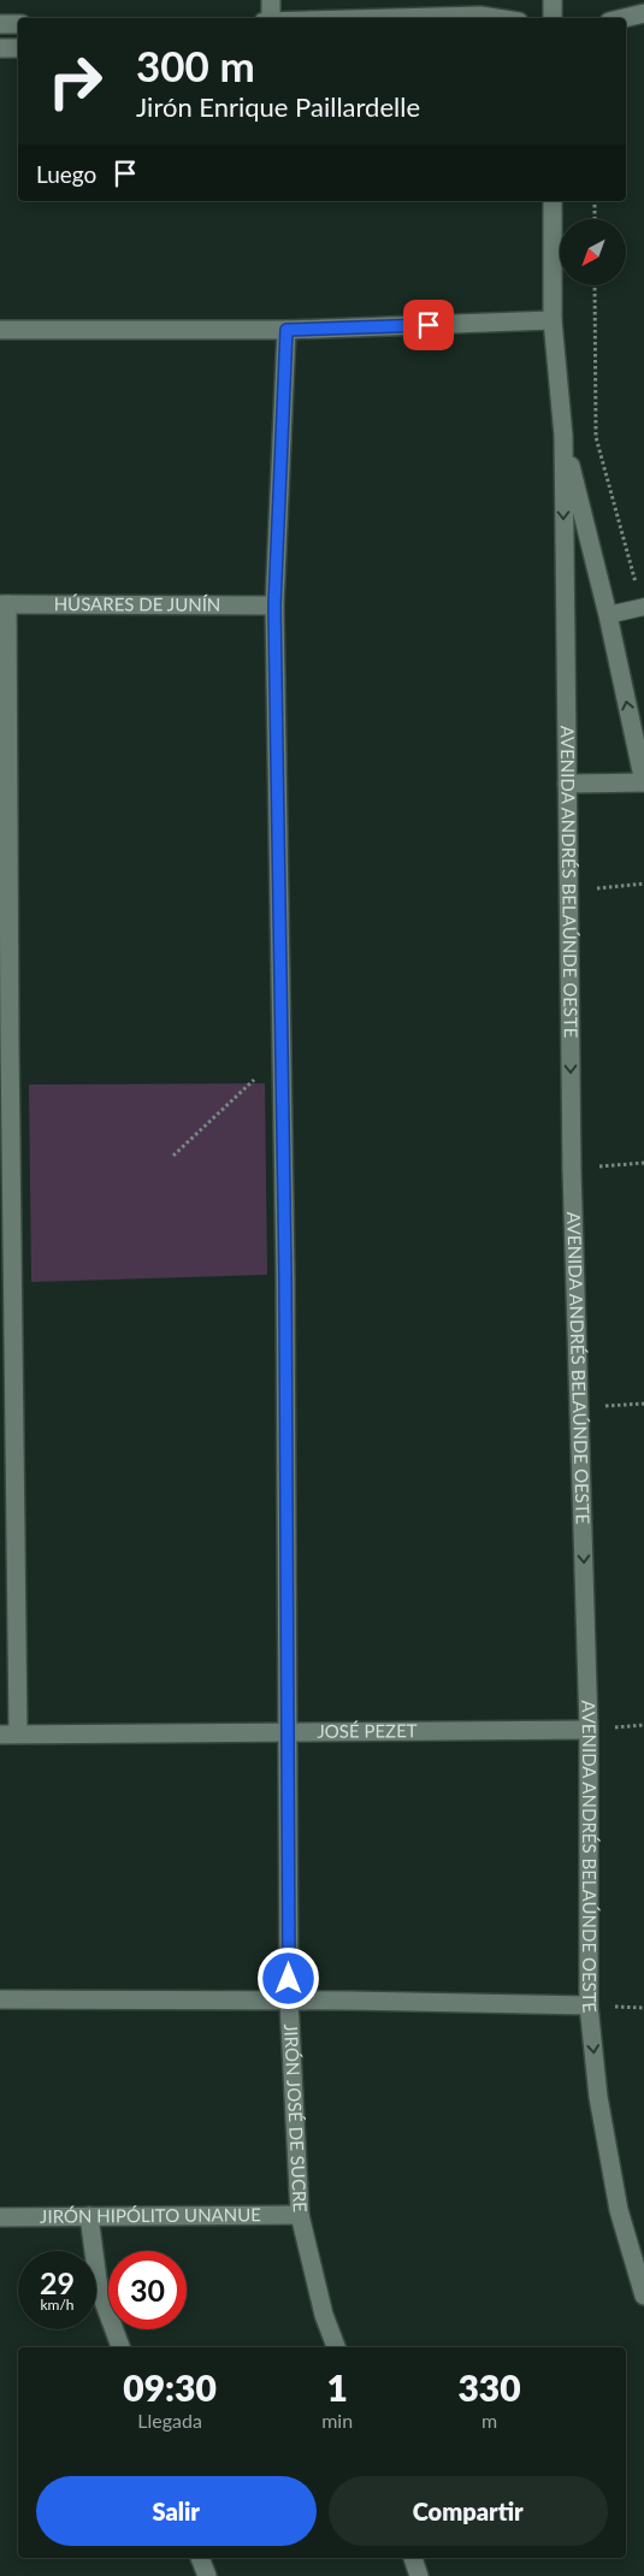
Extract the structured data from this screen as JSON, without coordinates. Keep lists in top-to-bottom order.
{
  "streets": {
    "street": [
      "HÚSARES DE JUNÍN",
      "AVENIDA ANDRÉS BELAÚNDE OESTE",
      "JOSÉ PEZET",
      "JIRÓN JOSÉ DE SUCRE",
      "JIRÓN HIPÓLITO UNANUE"
    ]
  },
  "crossings": [
    ["HÚSARES DE JUNÍN", "JIRÓN JOSÉ DE SUCRE"],
    ["AVENIDA ANDRÉS BELAÚNDE OESTE", "JOSÉ PEZET"],
    ["JOSÉ PEZET", "JIRÓN JOSÉ DE SUCRE"],
    ["JIRÓN JOSÉ DE SUCRE", "JIRÓN HIPÓLITO UNANUE"]
  ],
  "north": "bottom left",
  "page": {
    "turn": ["300 m", "Jirón Enrique Paillardelle"],
    "then": "Luego",
    "speed": "29 km/h",
    "limit": "30",
    "eta": [
      "09:30",
      "Llegada",
      "1",
      "min",
      "330",
      "m"
    ],
    "buttons": ["Salir", "Compartir"]
  }
}
